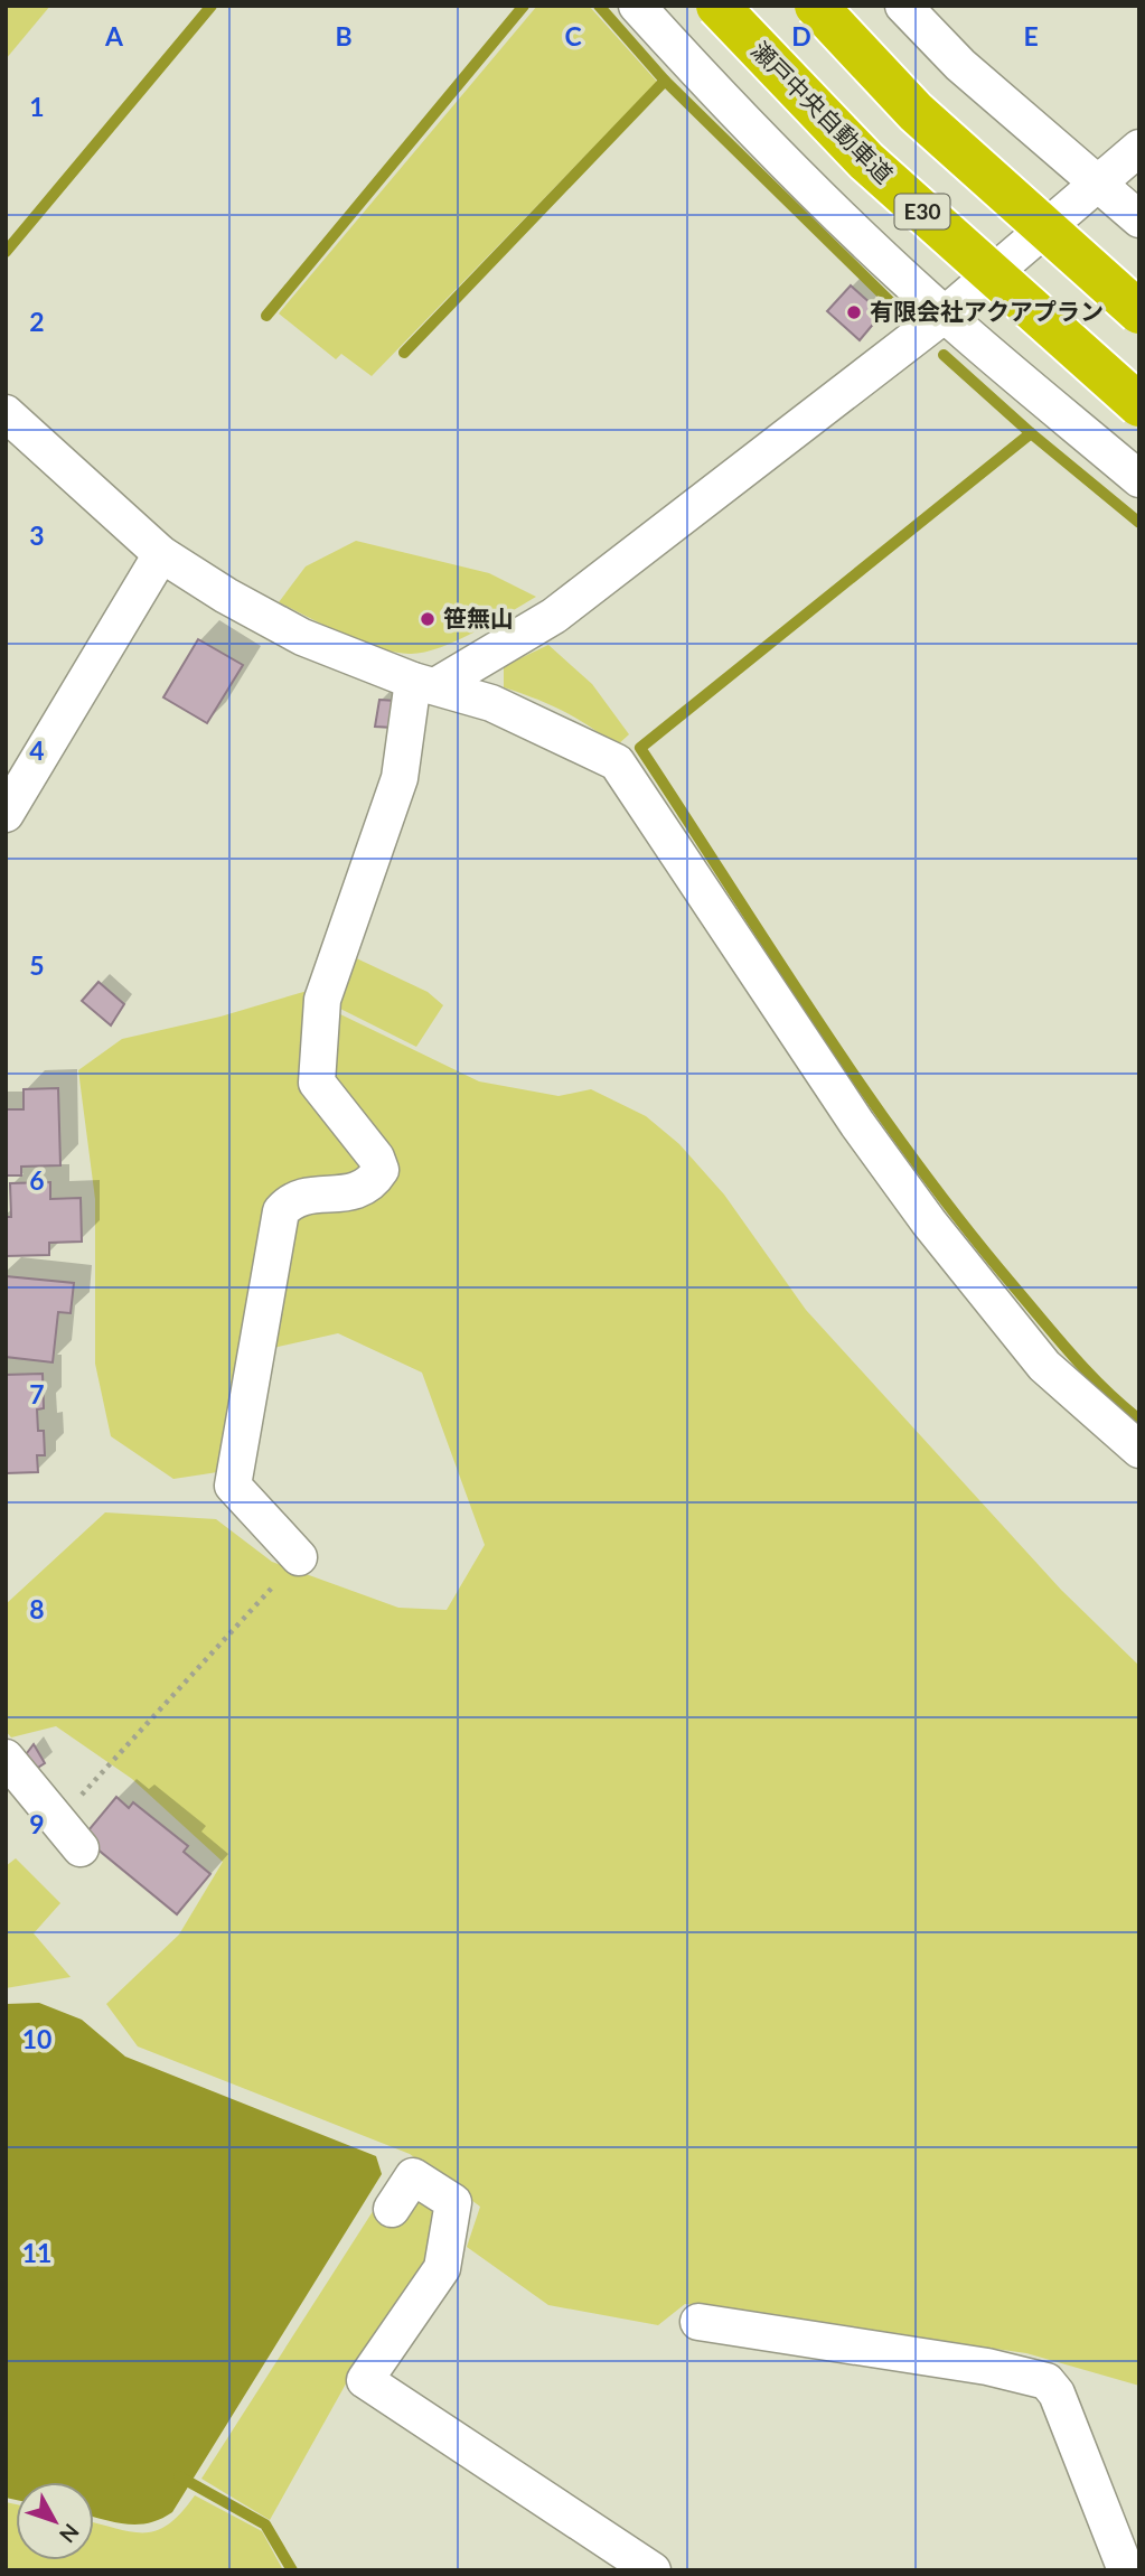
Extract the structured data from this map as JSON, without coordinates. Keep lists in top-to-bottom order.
{
  "streets": {
    "highway": ["瀬戸中央自動車道", "E30"]
  },
  "places": ["有限会社アクアプラン", "笹無山"],
  "north": "bottom right",
  "grid": {
    "columns": [
      "A",
      "B",
      "C",
      "D",
      "E"
    ],
    "rows": [
      "1",
      "2",
      "3",
      "4",
      "5",
      "6",
      "7",
      "8",
      "9",
      "10",
      "11"
    ]
  }
}
